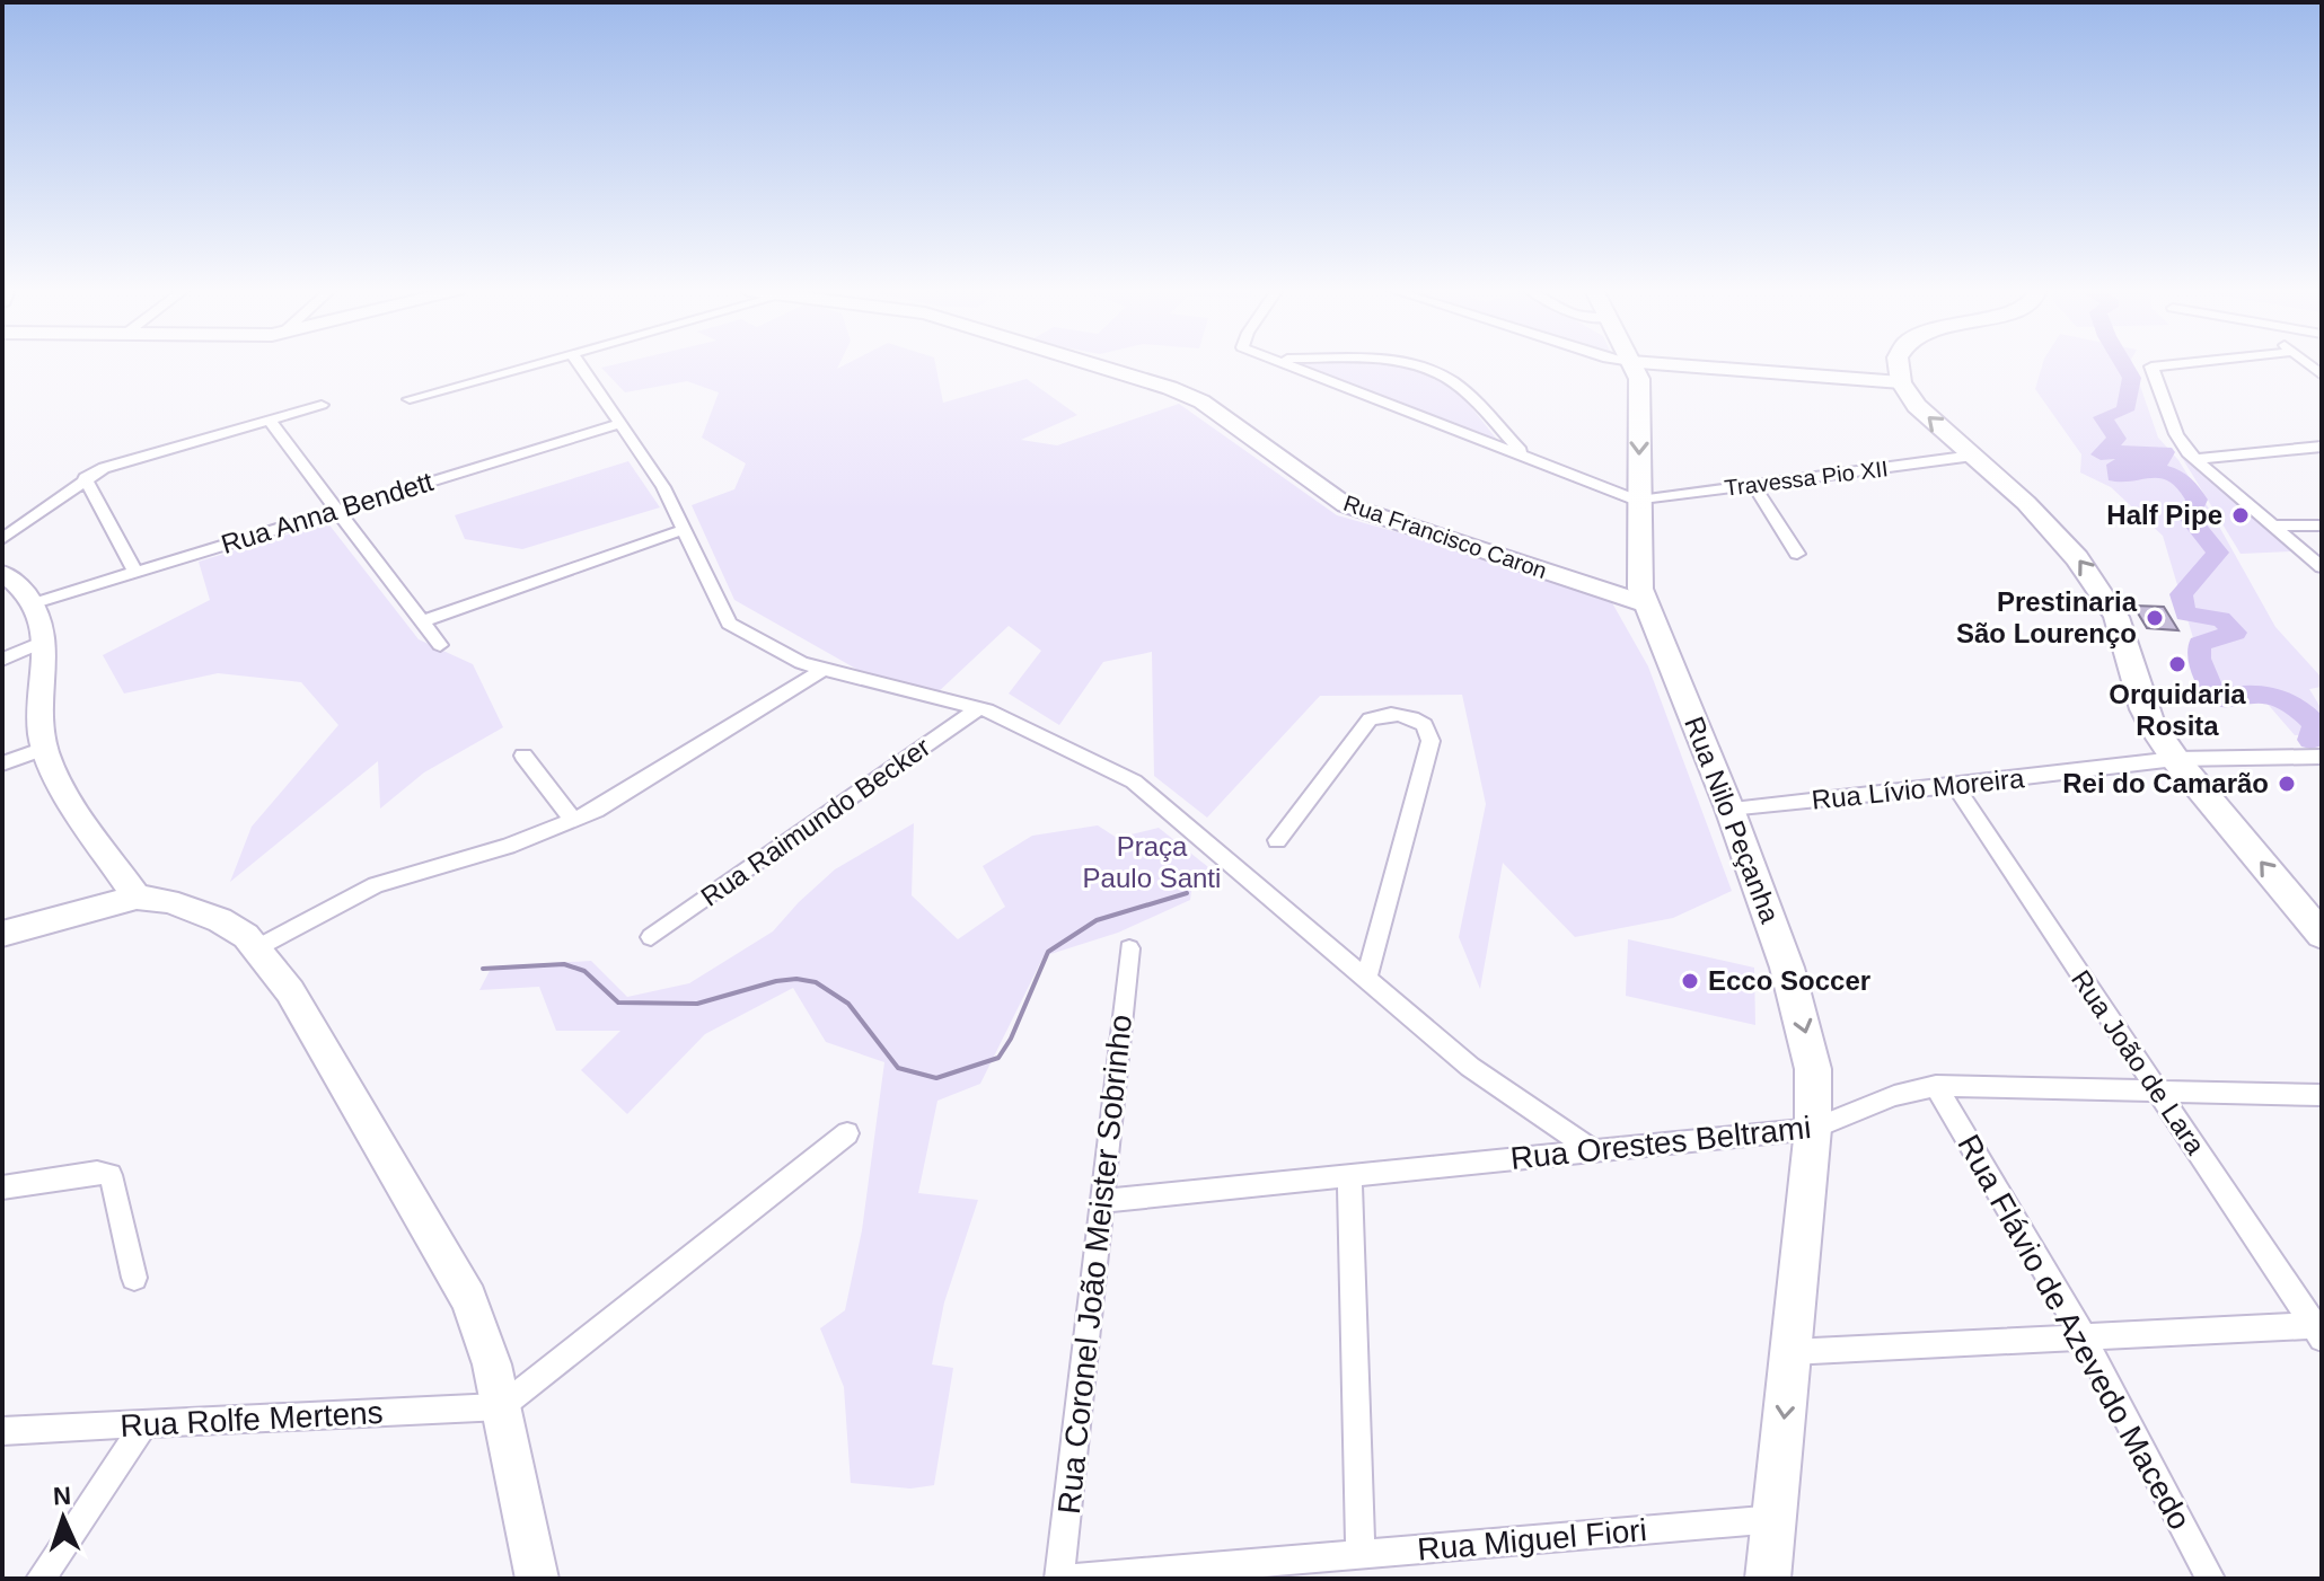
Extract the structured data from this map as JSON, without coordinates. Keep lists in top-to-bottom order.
{
  "streets": {
    "main road": ["Rua Nilo Peçanha"],
    "street": [
      "Travessa Pio XII",
      "Rua Anna Bendett",
      "Rua Francisco Caron",
      "Rua Lívio Moreira",
      "Rua Raimundo Becker",
      "Rua João de Lara",
      "Rua Orestes Beltrami",
      "Rua Coronel João Meister Sobrinho",
      "Rua Flávio de Azevedo Macedo",
      "Rua Rolfe Mertens",
      "Rua Miguel Fiori"
    ]
  },
  "crossings": [
    ["Travessa Pio XII", "Rua Nilo Peçanha"],
    ["Rua Francisco Caron", "Rua Nilo Peçanha"],
    ["Rua Lívio Moreira", "Rua Nilo Peçanha"],
    ["Rua Lívio Moreira", "Rua João de Lara"],
    ["Rua Nilo Peçanha", "Rua Orestes Beltrami"],
    ["Rua Nilo Peçanha", "Rua Miguel Fiori"],
    ["Rua João de Lara", "Rua Orestes Beltrami"],
    ["Rua Orestes Beltrami", "Rua Coronel João Meister Sobrinho"],
    ["Rua Orestes Beltrami", "Rua Flávio de Azevedo Macedo"]
  ],
  "one_way": ["Rua Nilo Peçanha"],
  "parks": ["Praça Paulo Santi"],
  "places": [
    "Half Pipe",
    "Prestinaria São Lourenço",
    "Orquidaria Rosita",
    "Rei do Camarão",
    "Ecco Soccer"
  ],
  "north": "top"
}
